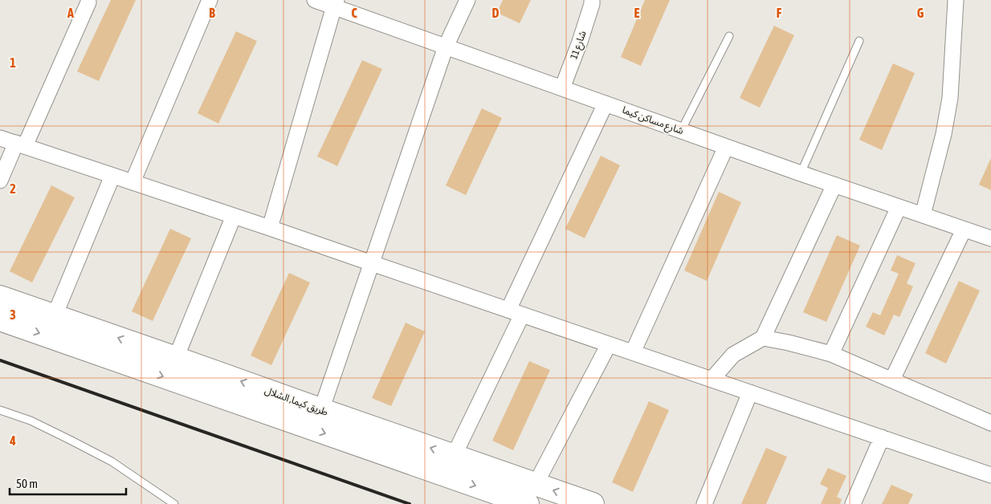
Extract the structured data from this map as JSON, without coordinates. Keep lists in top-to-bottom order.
{
  "streets": {
    "highway": ["طريق كيما, الشلال"],
    "street": ["شارع 11", "شارع مساكن كيما"]
  },
  "crossings": [
    ["شارع 11", "شارع مساكن كيما"]
  ],
  "scale_bar": "50 m",
  "grid": {
    "columns": [
      "A",
      "B",
      "C",
      "D",
      "E",
      "F",
      "G"
    ],
    "rows": [
      "1",
      "2",
      "3",
      "4"
    ]
  }
}
